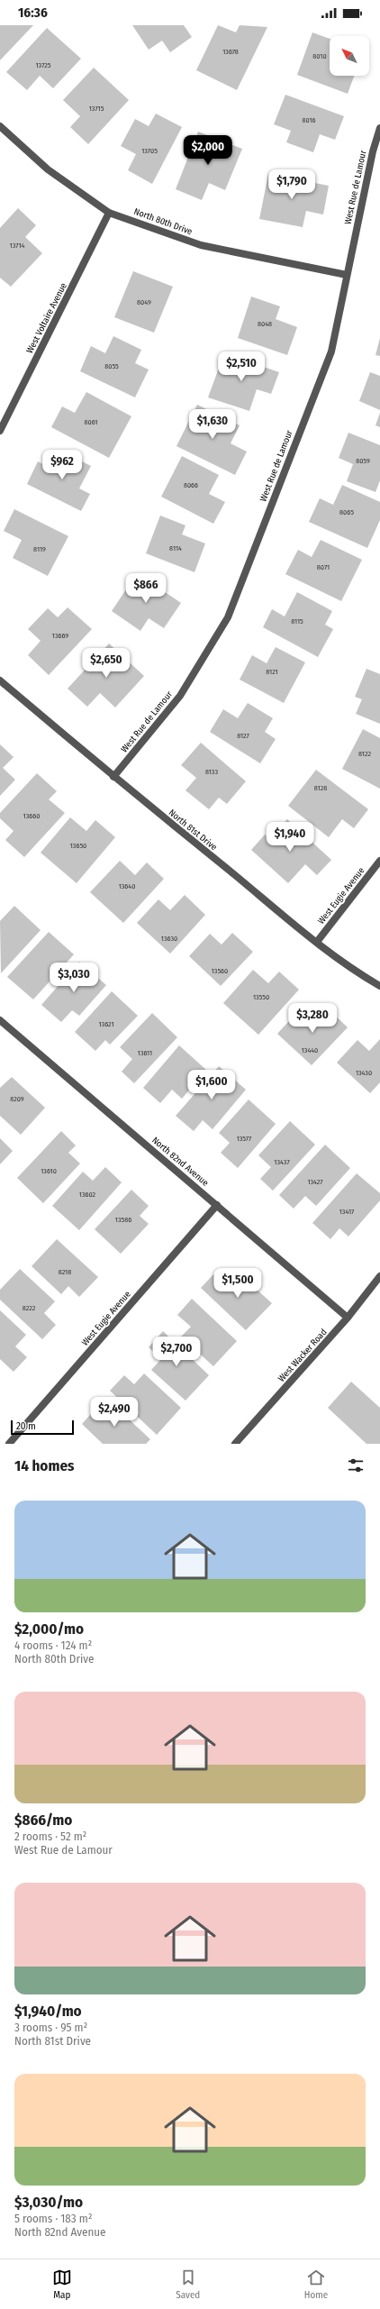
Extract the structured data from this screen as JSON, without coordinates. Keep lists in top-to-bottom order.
{
  "streets": {
    "street": [
      "West Rue de Lamour",
      "North 80th Drive",
      "West Voltaire Avenue",
      "North 81st Drive",
      "West Eugie Avenue",
      "North 82nd Avenue",
      "West Wacker Road"
    ]
  },
  "crossings": [
    ["West Rue de Lamour", "North 80th Drive"],
    ["West Rue de Lamour", "North 81st Drive"],
    ["North 80th Drive", "West Voltaire Avenue"],
    ["North 81st Drive", "West Eugie Avenue"],
    ["West Eugie Avenue", "North 82nd Avenue"],
    ["North 82nd Avenue", "West Wacker Road"]
  ],
  "house_numbers": [
    "13678",
    "8010",
    "13725",
    "13715",
    "8016",
    "13705",
    "13714",
    "8049",
    "8048",
    "8055",
    "8061",
    "8059",
    "8066",
    "8065",
    "8114",
    "8119",
    "8071",
    "8115",
    "13669",
    "8121",
    "8127",
    "8122",
    "8133",
    "8128",
    "13660",
    "13650",
    "13640",
    "13630",
    "13560",
    "13550",
    "13621",
    "13440",
    "13611",
    "13430",
    "8209",
    "13577",
    "13437",
    "13610",
    "13427",
    "13602",
    "13417",
    "13586",
    "8218",
    "8222"
  ],
  "scale_bar": "20 m",
  "north": "top left",
  "page": {
    "status": "16:36",
    "price": [
      "$2,000",
      "$1,790",
      "$2,510",
      "$1,630",
      "$962",
      "$866",
      "$2,650",
      "$1,940",
      "$3,030",
      "$3,280",
      "$1,600",
      "$1,500",
      "$2,700",
      "$2,490"
    ],
    "scale": "20 m",
    "heading": "14 homes",
    "list": [
      {
        "name": "$2,000/mo",
        "note": "4 rooms · 124 m² · North 80th Drive"
      },
      {
        "name": "$866/mo",
        "note": "2 rooms · 52 m² · West Rue de Lamour"
      },
      {
        "name": "$1,940/mo",
        "note": "3 rooms · 95 m² · North 81st Drive"
      },
      {
        "name": "$3,030/mo",
        "note": "5 rooms · 183 m² · North 82nd Avenue"
      }
    ],
    "tabs": ["Map", "Saved", "Home"]
  }
}
